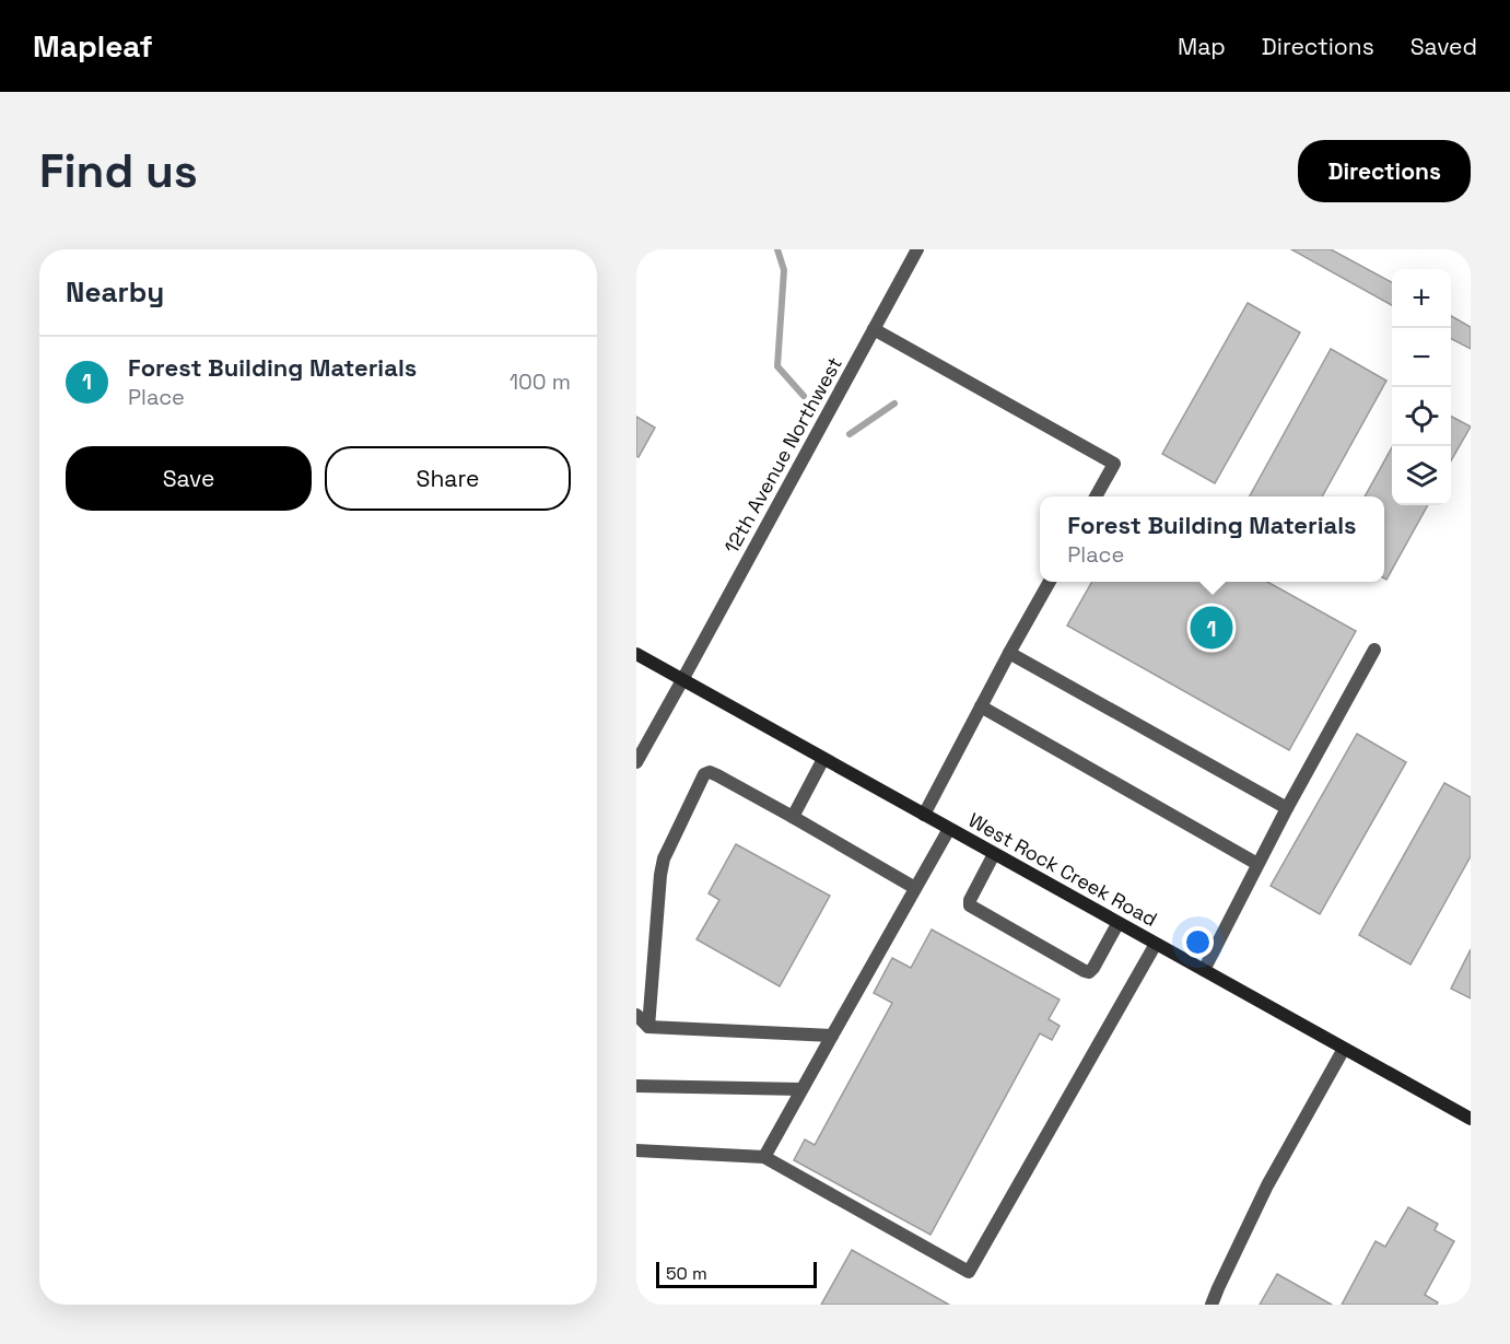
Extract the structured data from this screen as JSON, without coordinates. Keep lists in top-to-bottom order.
{
  "streets": {
    "main road": ["West Rock Creek Road"],
    "street": ["12th Avenue Northwest"]
  },
  "crossings": [
    ["12th Avenue Northwest", "West Rock Creek Road"]
  ],
  "scale_bar": "50 m",
  "page": {
    "header": "Mapleaf",
    "nav": ["Map", "Directions", "Saved"],
    "buttons": [
      "Directions",
      ["Save", "Share"]
    ],
    "title": "Find us",
    "heading": "Nearby",
    "map_buttons": ["+", "−"],
    "list": [
      {
        "mark": "1",
        "name": "Forest Building Materials",
        "note": "Place",
        "value": "100 m"
      }
    ],
    "popup": ["Forest Building Materials", "Place"],
    "pins": "1",
    "scale": "50 m"
  }
}
